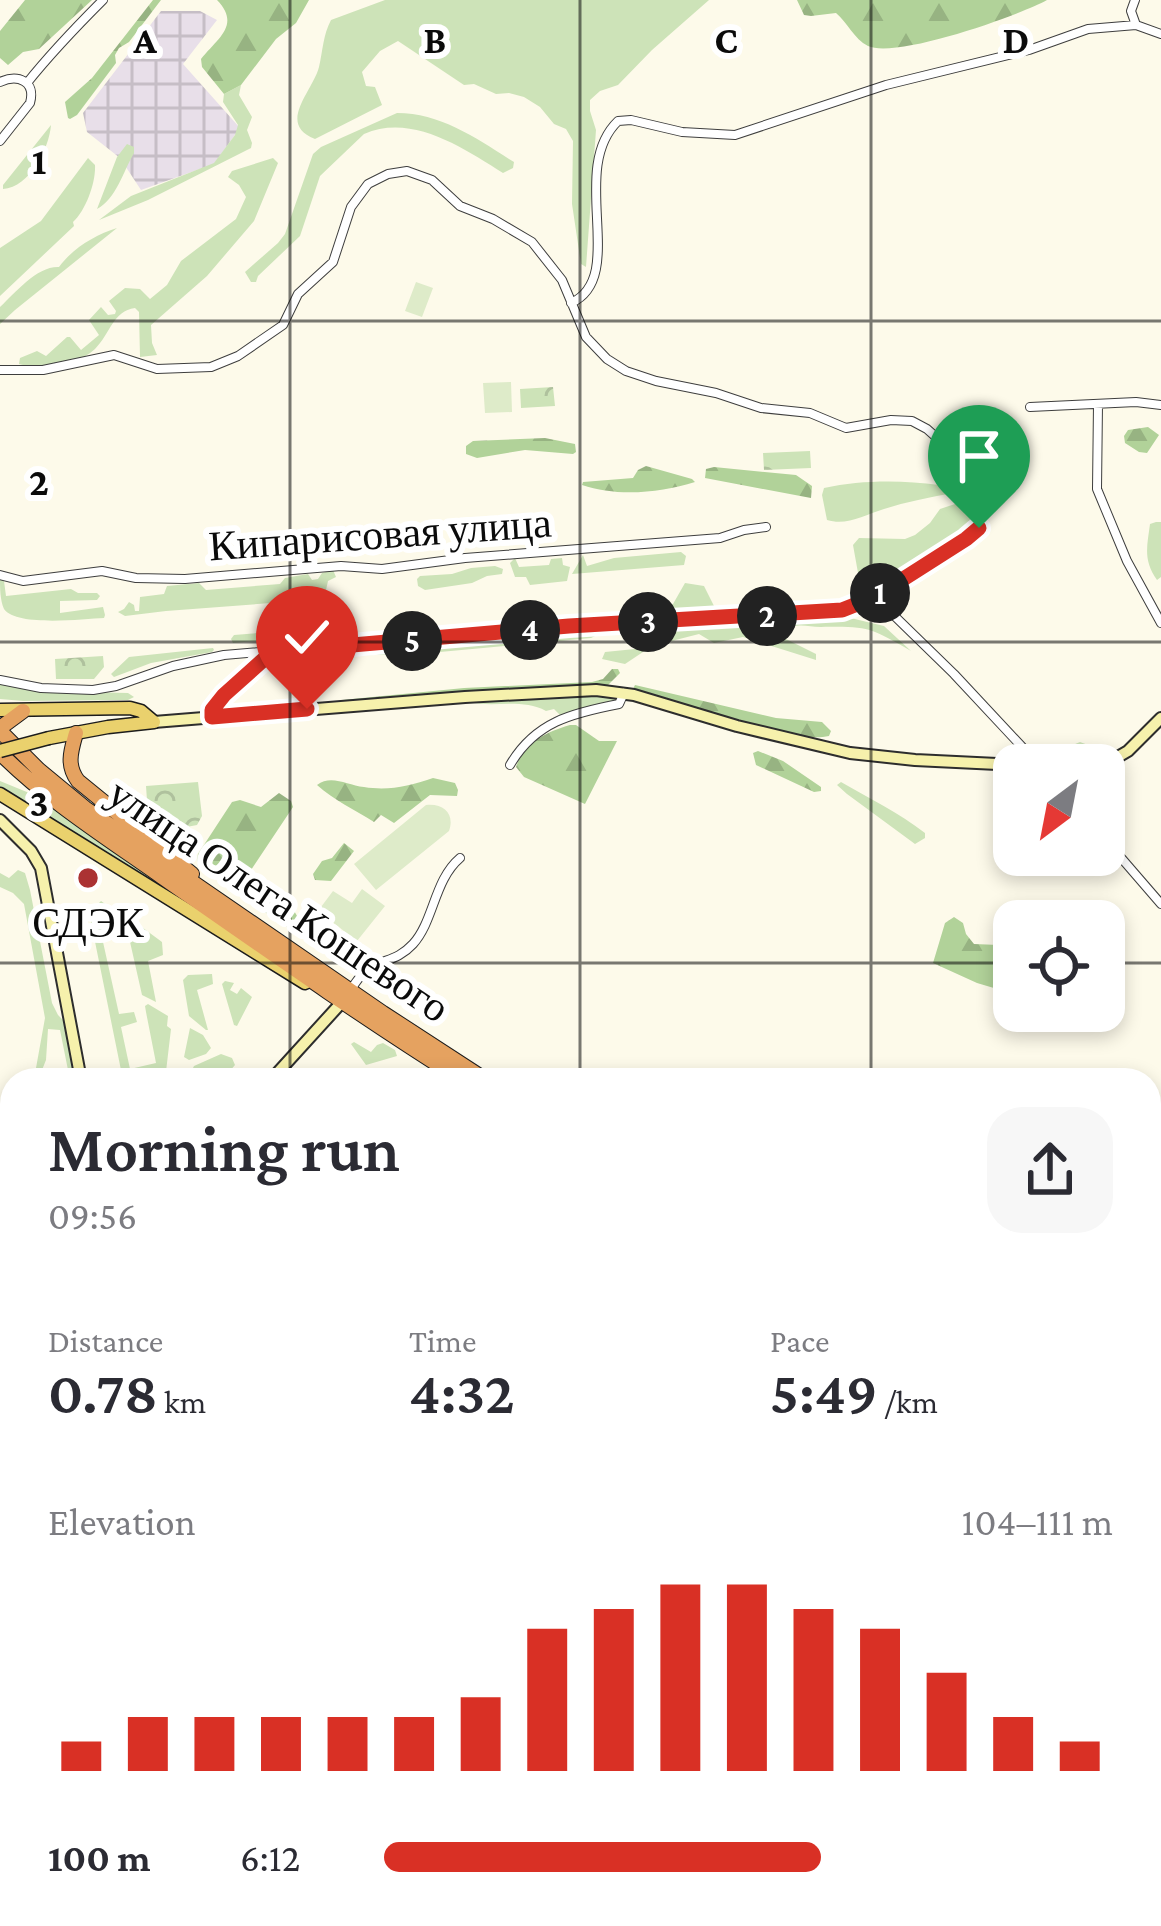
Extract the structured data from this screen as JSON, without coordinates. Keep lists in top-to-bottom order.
{
  "streets": {
    "highway": ["улица Олега Кошевого"],
    "street": ["Кипарисовая улица"]
  },
  "places": ["СДЭК"],
  "north": "bottom left",
  "page": {
    "pins": [
      "1",
      "2",
      "3",
      "4",
      "5"
    ],
    "heading": ["Morning run", "09:56"],
    "stats": [
      ["Distance", "0.78 km"],
      ["Time", "4:32"],
      ["Pace", "5:49 /km"]
    ],
    "chart": ["Elevation", "104–111 m"],
    "list": [
      {
        "name": "100 m",
        "note": "6:12"
      }
    ]
  },
  "grid": {
    "columns": [
      "A",
      "B",
      "C",
      "D"
    ],
    "rows": ["1", "2", "3"]
  }
}
